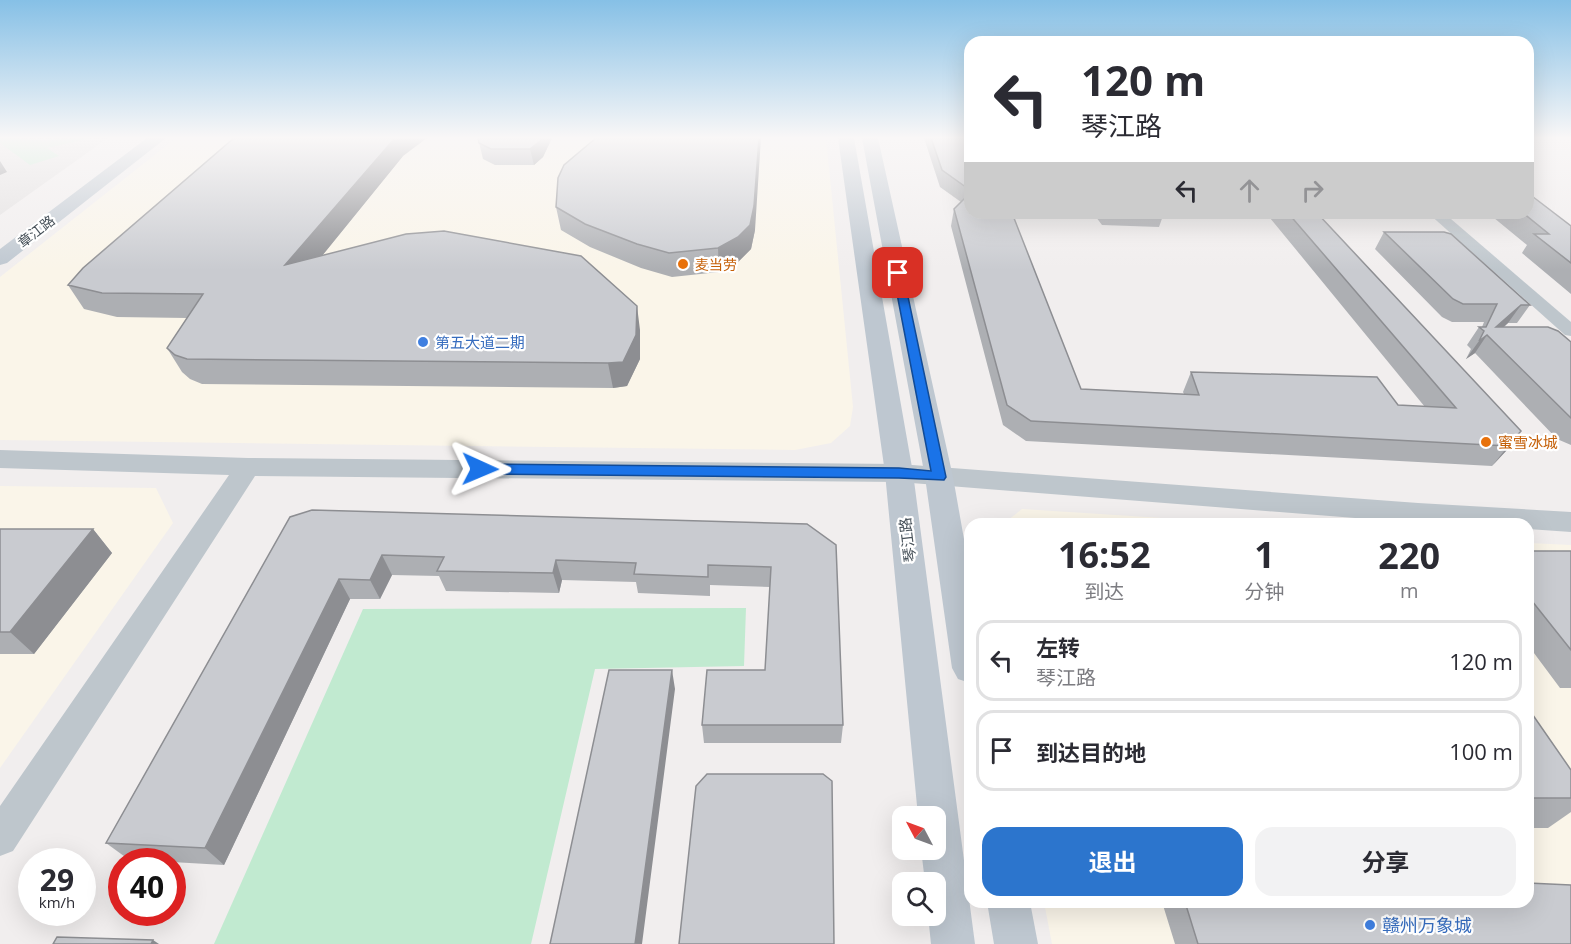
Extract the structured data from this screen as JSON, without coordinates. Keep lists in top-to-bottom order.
{
  "streets": {
    "main road": ["章江路", "琴江路"]
  },
  "places": [
    "麦当劳",
    "第五大道二期",
    "蜜雪冰城",
    "赣州万象城"
  ],
  "north": "top left",
  "page": {
    "turn": ["120 m", "琴江路"],
    "eta": [
      "16:52",
      "到达",
      "1",
      "分钟",
      "220",
      "m"
    ],
    "list": [
      {
        "name": "左转",
        "note": "琴江路",
        "value": "120 m"
      },
      {
        "name": "到达目的地",
        "value": "100 m"
      }
    ],
    "buttons": ["退出", "分享"],
    "speed": "29 km/h",
    "limit": "40"
  }
}
